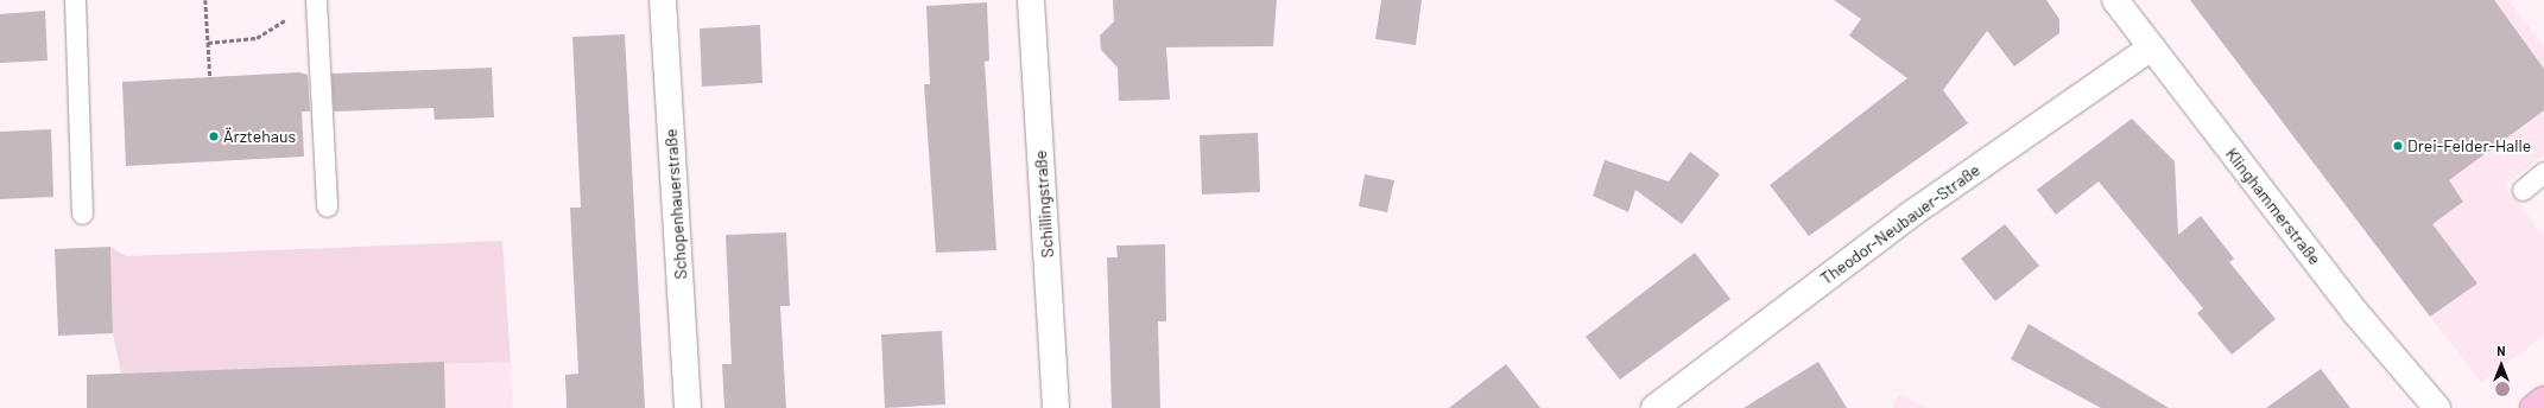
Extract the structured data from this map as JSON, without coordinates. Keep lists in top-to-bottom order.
{
  "streets": {
    "street": [
      "Schopenhauerstraße",
      "Schillingstraße",
      "Klinghammerstraße",
      "Theodor-Neubauer-Straße"
    ]
  },
  "crossings": [
    ["Klinghammerstraße", "Theodor-Neubauer-Straße"]
  ],
  "places": ["Ärztehaus", "Drei-Felder-Halle"],
  "north": "top"
}
